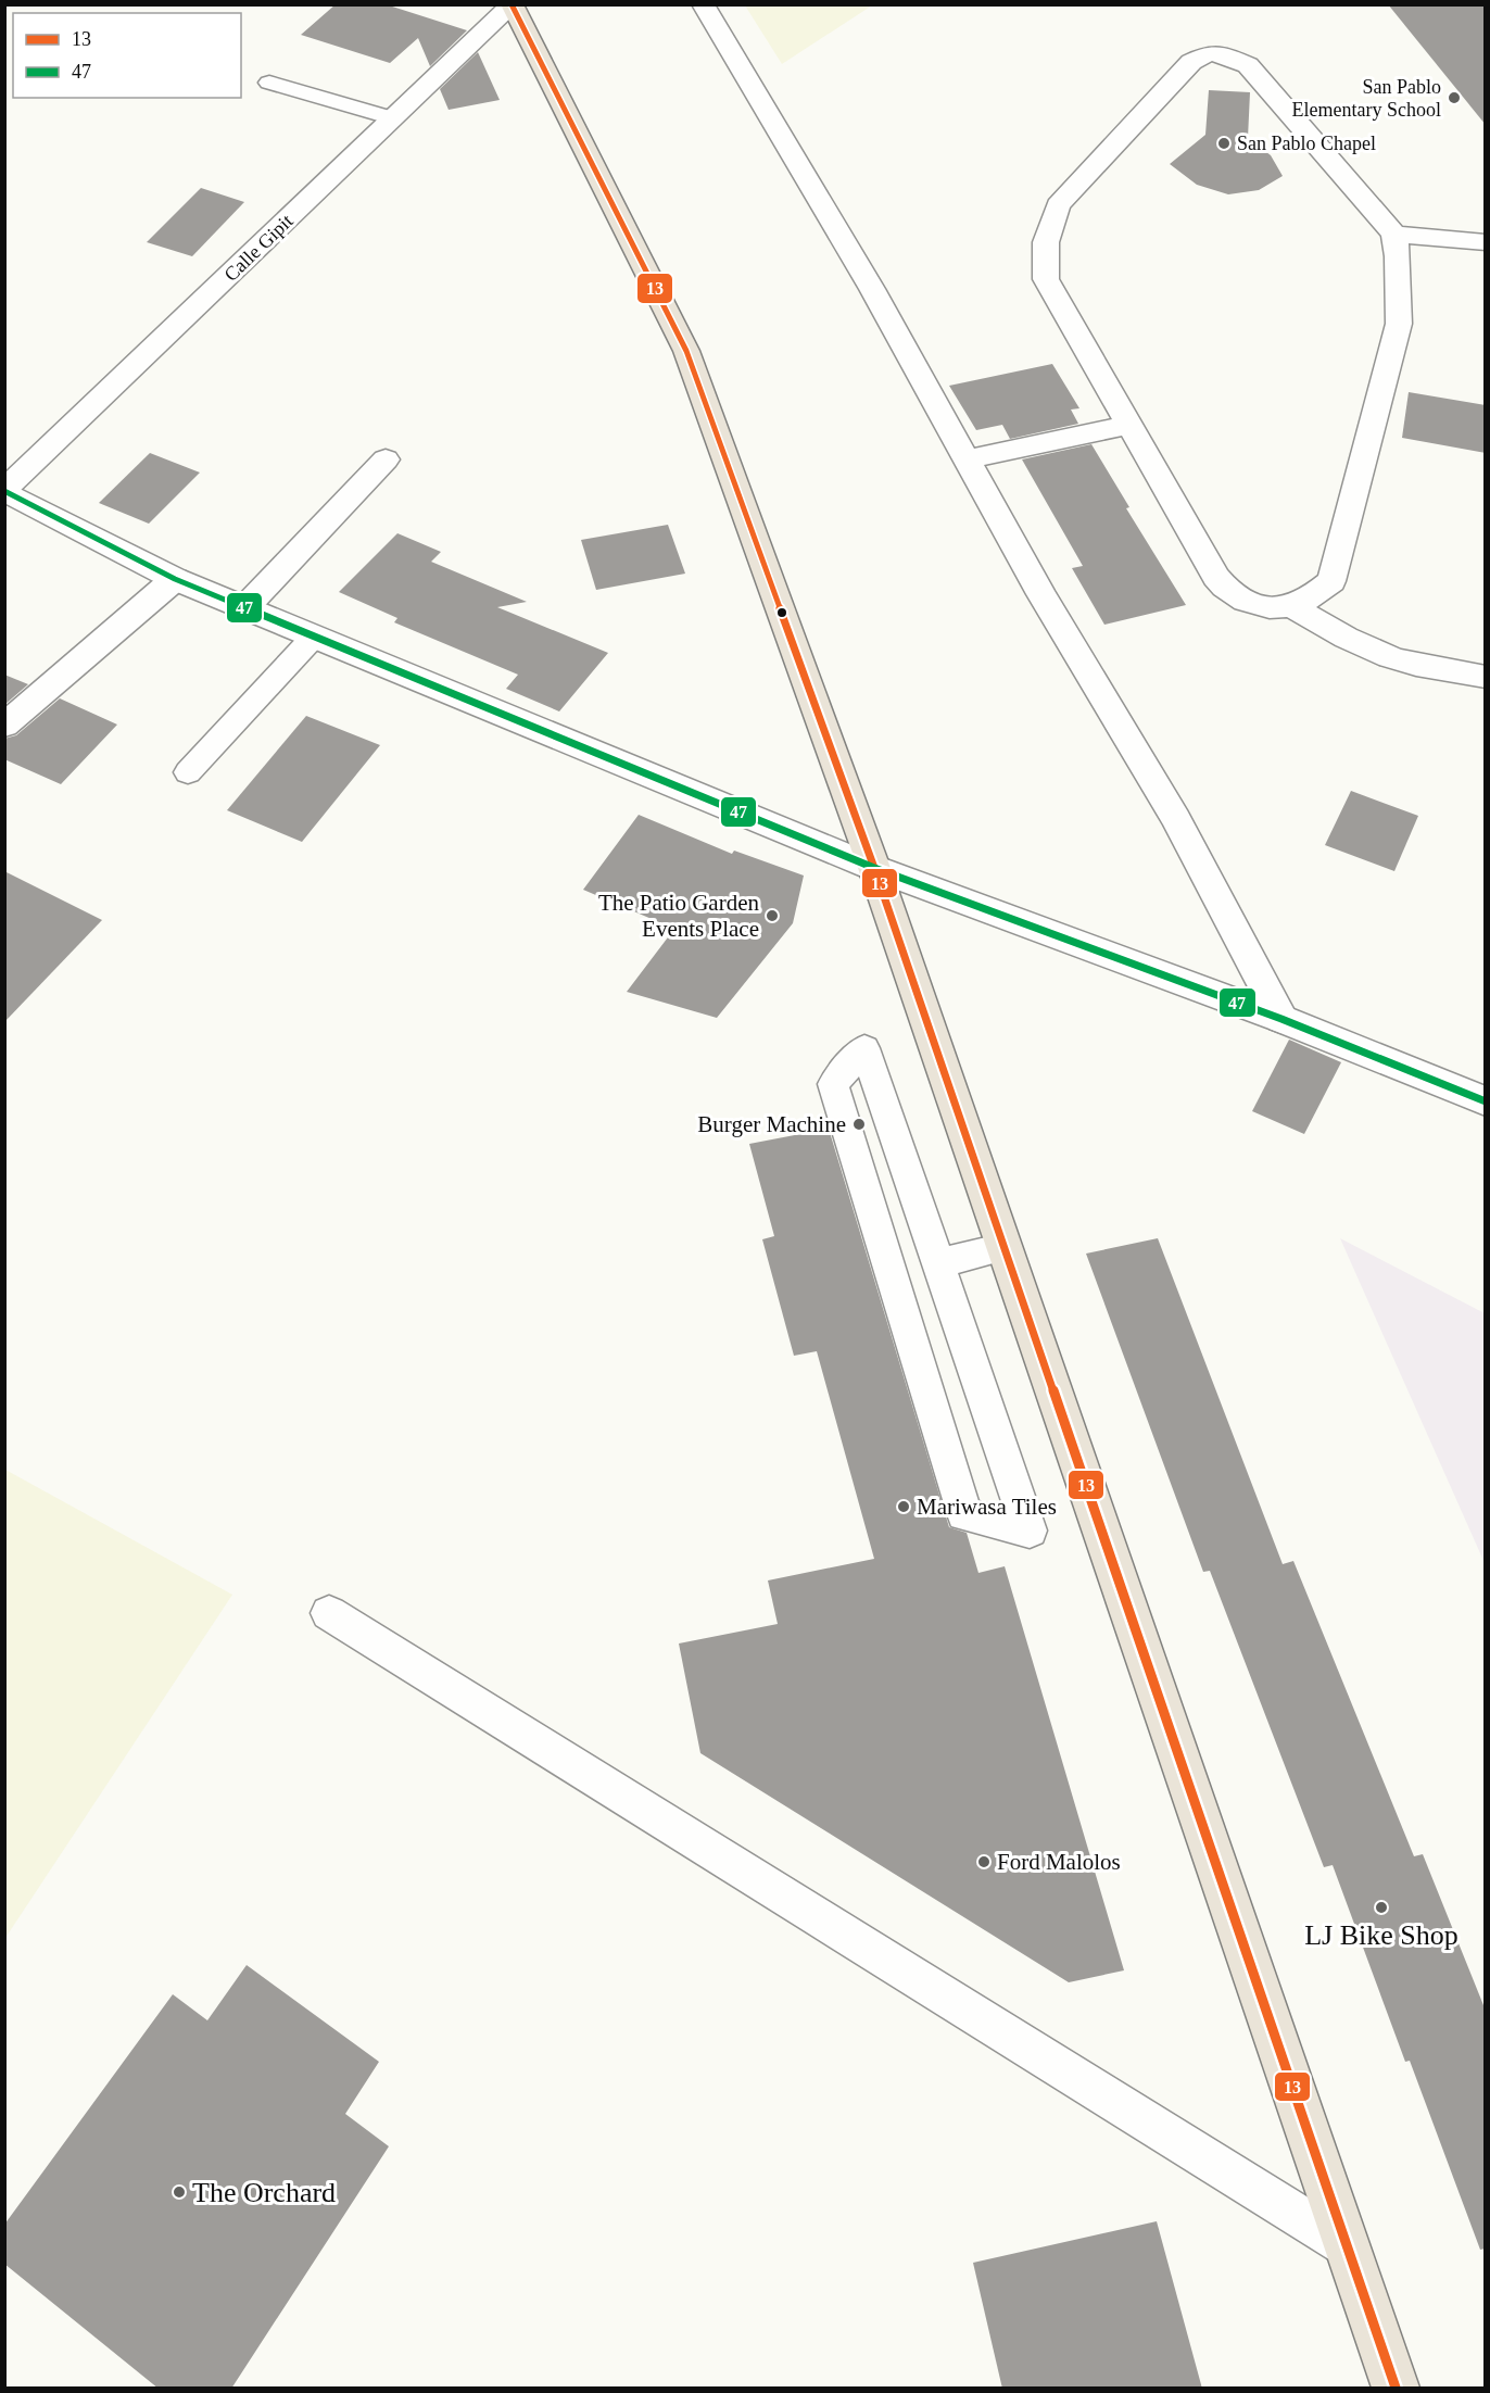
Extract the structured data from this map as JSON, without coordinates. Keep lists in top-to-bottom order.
{
  "streets": {
    "street": ["Calle Gipit"]
  },
  "places": [
    "San Pablo Elementary School",
    "San Pablo Chapel",
    "The Patio Garden Events Place",
    "Burger Machine",
    "Mariwasa Tiles",
    "Ford Malolos",
    "LJ Bike Shop",
    "The Orchard"
  ],
  "lines": ["transit line 13", "transit line 47"],
  "legend": ["13", "47"]
}
